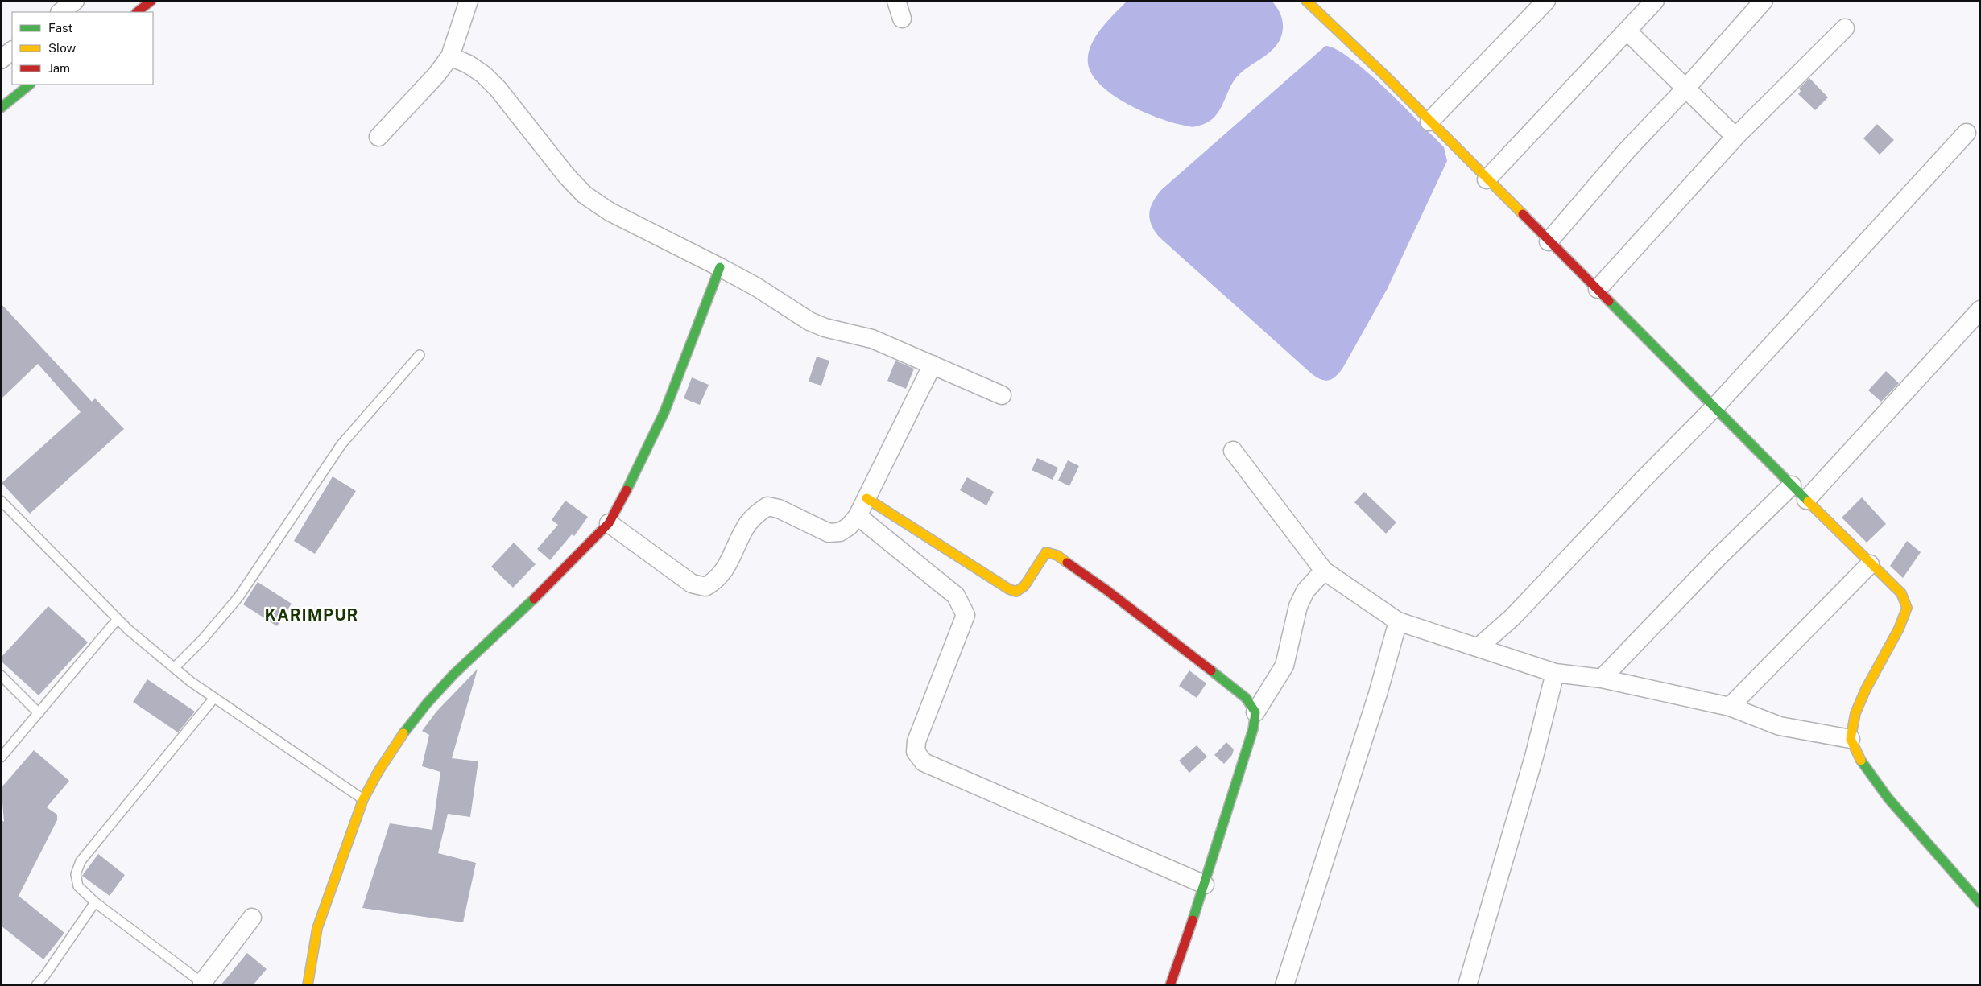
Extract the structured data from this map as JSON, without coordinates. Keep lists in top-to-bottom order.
{
  "districts": ["KARIMPUR"],
  "legend": ["Fast", "Slow", "Jam"]
}
